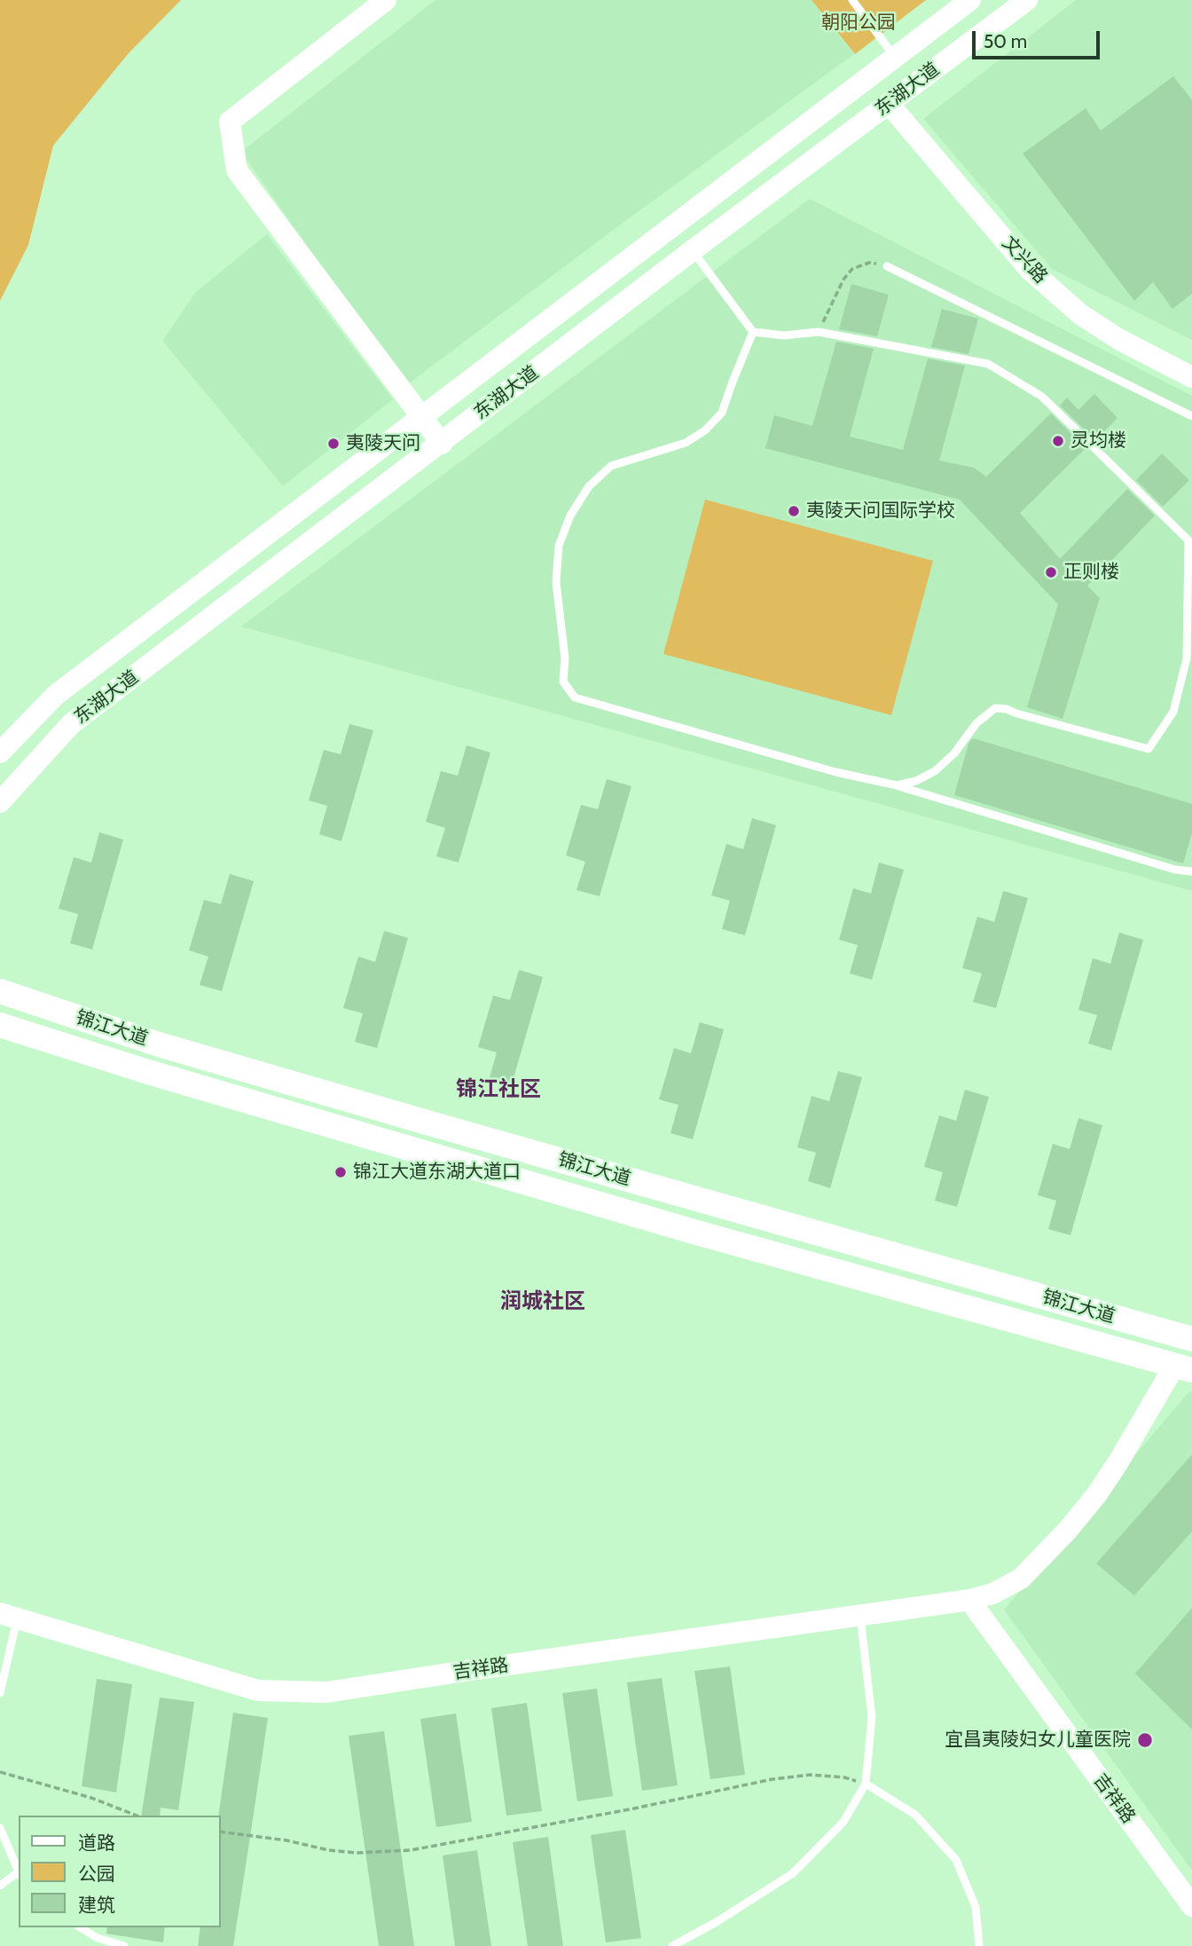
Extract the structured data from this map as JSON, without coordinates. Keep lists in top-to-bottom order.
{
  "streets": {
    "main road": ["锦江大道"],
    "street": ["东湖大道", "文兴路", "吉祥路"]
  },
  "crossings": [
    ["东湖大道", "文兴路"],
    ["锦江大道", "吉祥路"]
  ],
  "districts": ["锦江社区", "润城社区"],
  "parks": ["朝阳公园"],
  "places": [
    "灵均楼",
    "夷陵天问",
    "夷陵天问国际学校",
    "正则楼",
    "锦江大道东湖大道口",
    "宜昌夷陵妇女儿童医院"
  ],
  "legend": ["道路", "公园", "建筑"],
  "scale_bar": "50 m"
}
